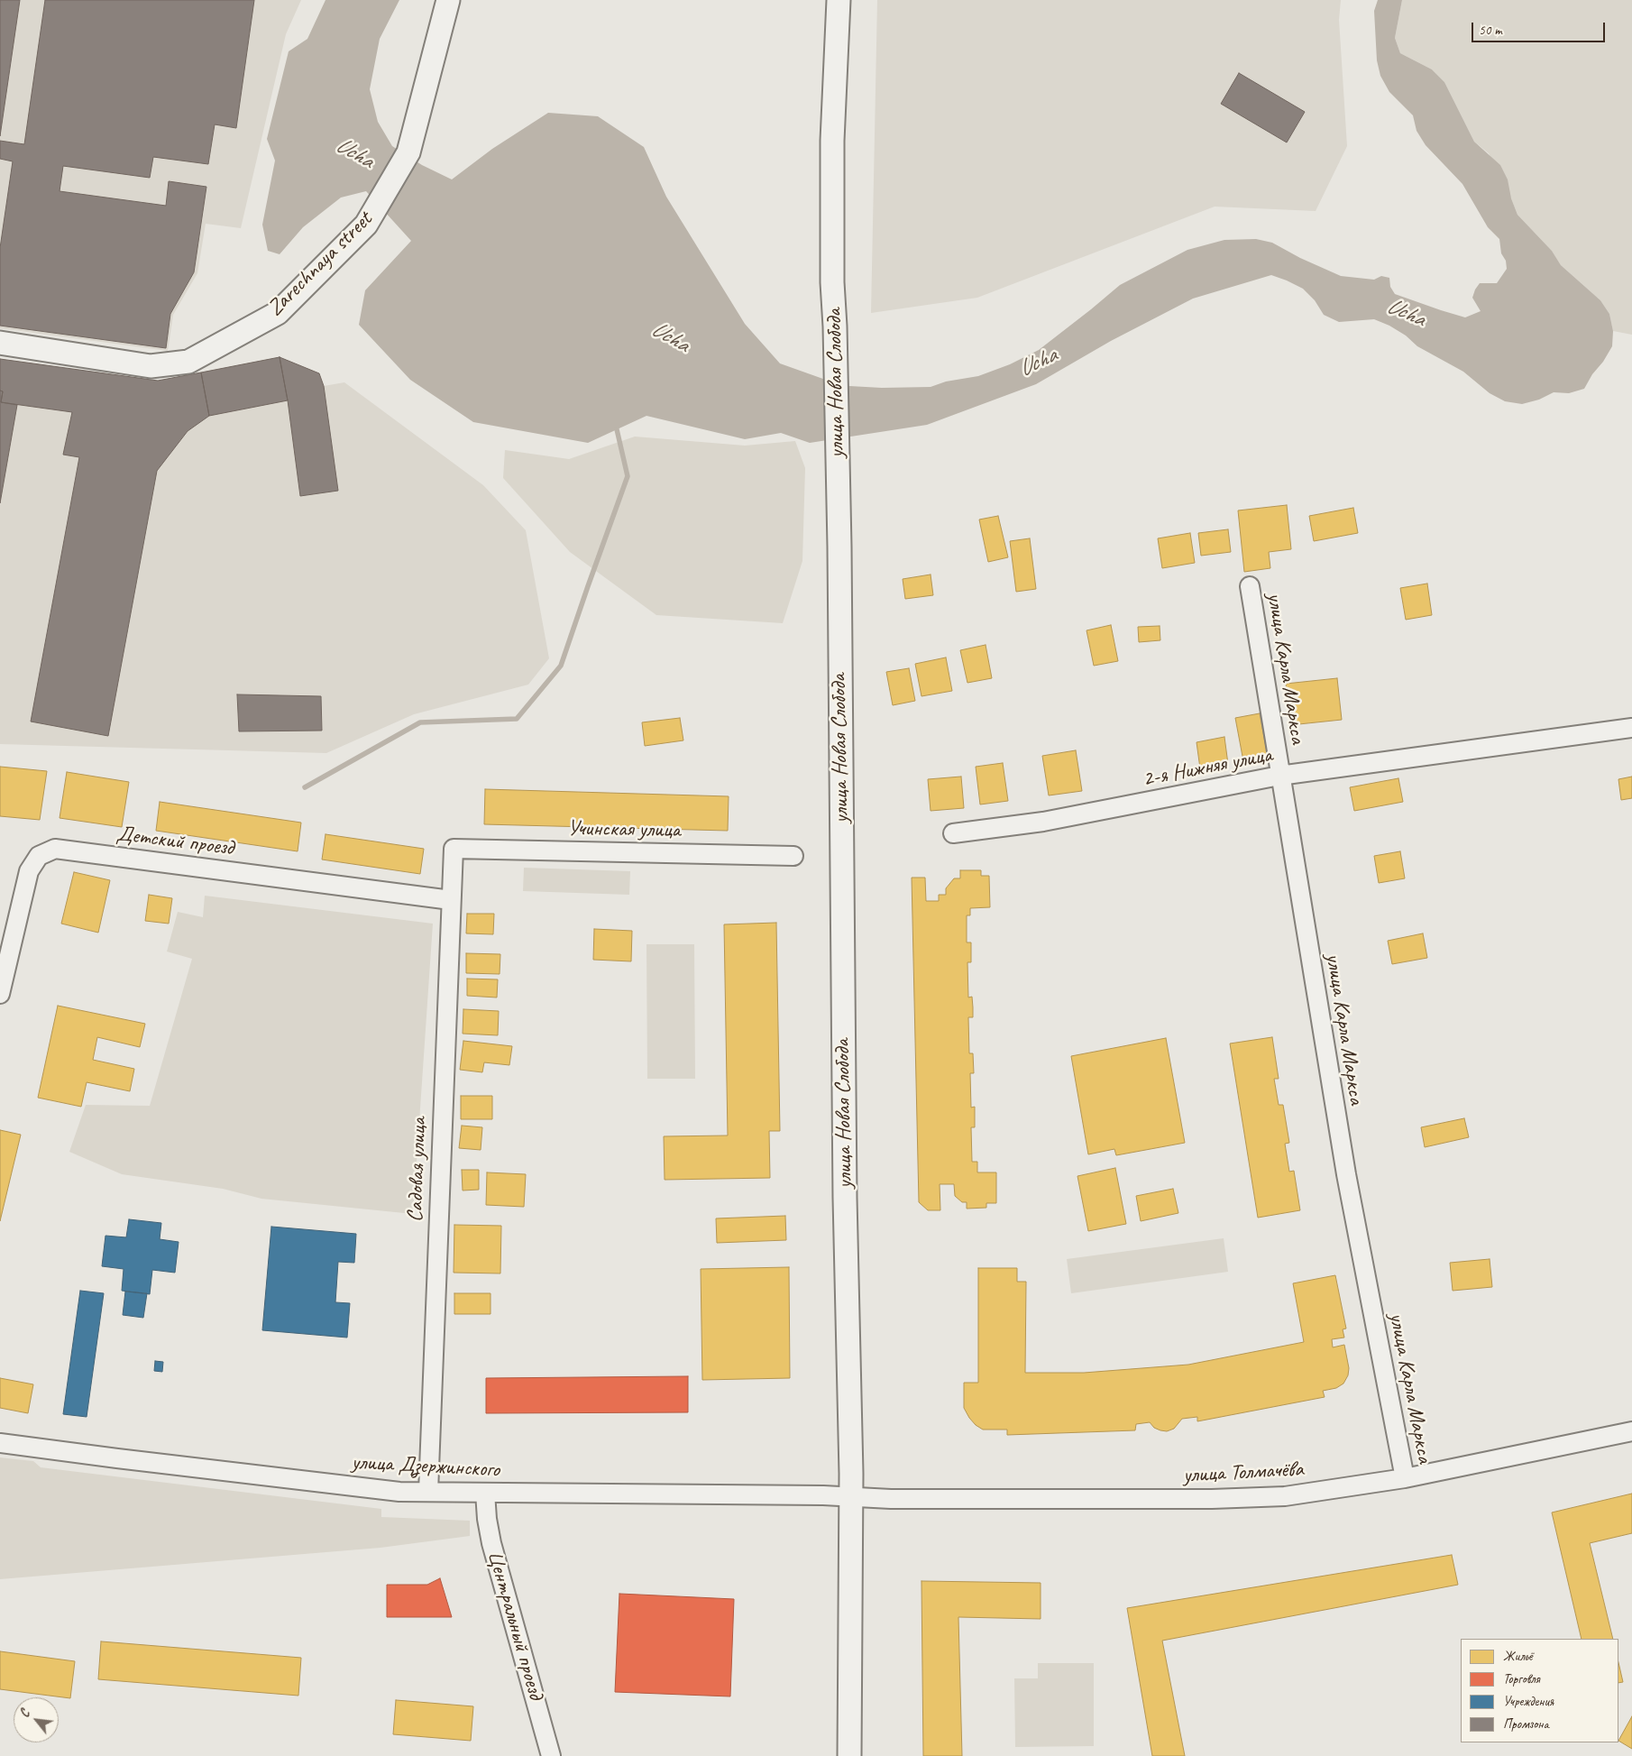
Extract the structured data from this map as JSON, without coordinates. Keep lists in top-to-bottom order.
{
  "streets": {
    "main road": ["Zarechnaya street", "улица Новая Слобода"],
    "street": [
      "улица Карла Маркса",
      "2-я Нижняя улица",
      "Учинская улица",
      "Детский проезд",
      "Садовая улица",
      "улица Дзержинского",
      "улица Толмачёва",
      "Центральный проезд"
    ]
  },
  "crossings": [
    ["улица Новая Слобода", "улица Дзержинского"],
    ["улица Новая Слобода", "улица Толмачёва"],
    ["улица Карла Маркса", "2-я Нижняя улица"],
    ["улица Карла Маркса", "улица Толмачёва"],
    ["Учинская улица", "Садовая улица"],
    ["Детский проезд", "Садовая улица"],
    ["Садовая улица", "улица Дзержинского"],
    ["улица Дзержинского", "улица Толмачёва"],
    ["улица Дзержинского", "Центральный проезд"]
  ],
  "water": ["Ucha"],
  "legend": [
    "Жильё",
    "Торговля",
    "Учреждения",
    "Промзона"
  ],
  "scale_bar": "50 m",
  "north": "top left"
}
